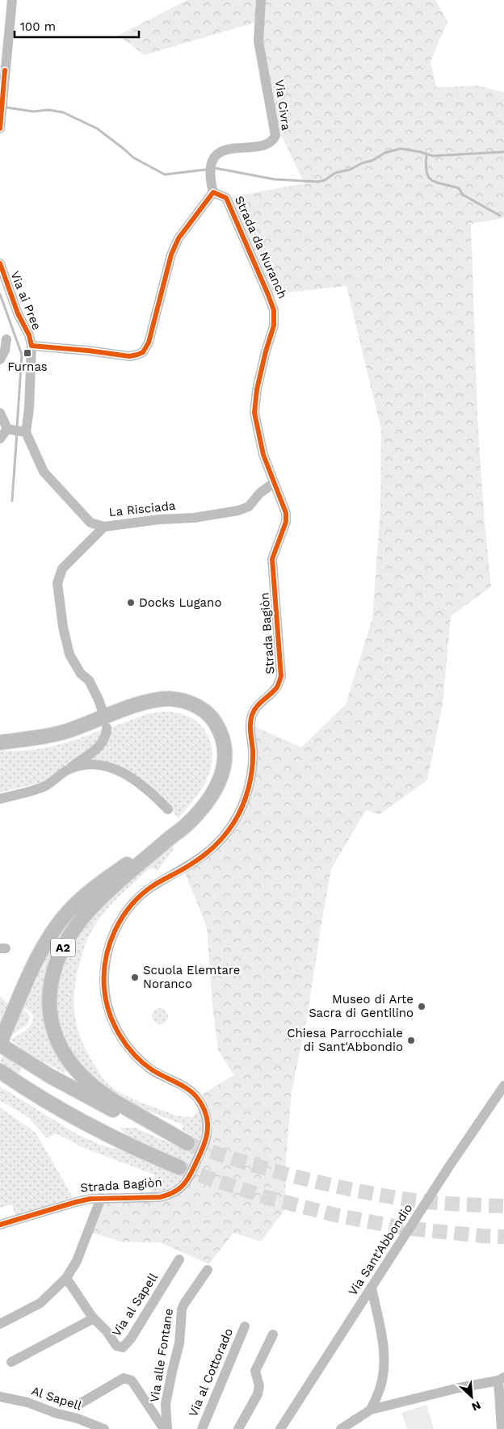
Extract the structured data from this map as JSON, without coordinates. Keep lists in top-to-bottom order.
{
  "streets": {
    "highway": ["A2"],
    "street": [
      "Via Civra",
      "Strada da Nuranch",
      "Via ai Pree",
      "La Risciada",
      "Strada Bagiòn",
      "Via Sant'Abbondio",
      "Via al Sapell",
      "Via alle Fontane",
      "Via al Cottorado",
      "Al Sapell"
    ]
  },
  "crossings": [
    ["Via Civra", "Strada da Nuranch"],
    ["Strada da Nuranch", "La Risciada"],
    ["Strada da Nuranch", "Strada Bagiòn"],
    ["Via ai Pree", "La Risciada"]
  ],
  "places": {
    "transit": ["Furnas"],
    "other": [
      "Docks Lugano",
      "Scuola Elemtare Noranco",
      "Museo di Arte Sacra di Gentilino",
      "Chiesa Parrocchiale di Sant'Abbondio"
    ]
  },
  "scale_bar": "100 m",
  "north": "bottom right"
}
